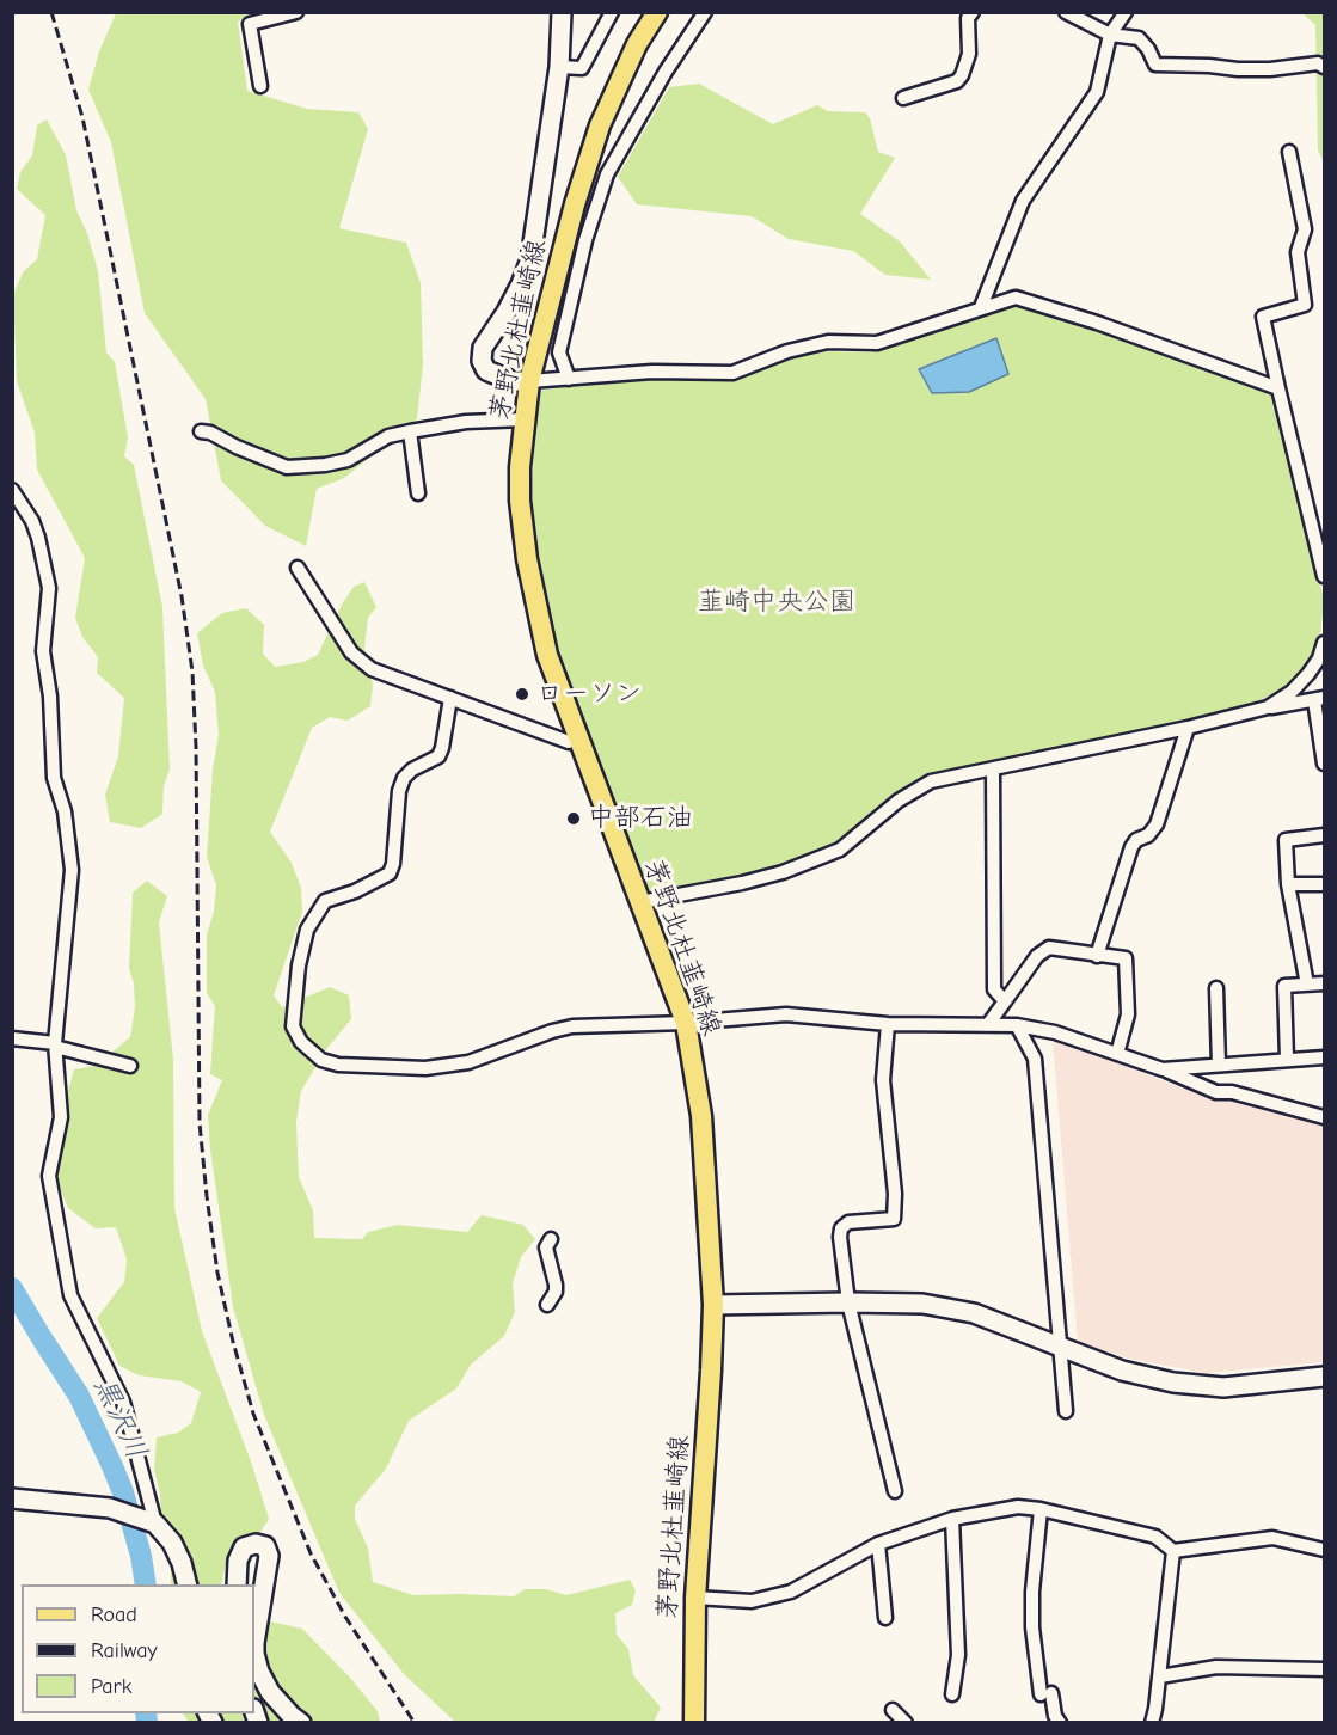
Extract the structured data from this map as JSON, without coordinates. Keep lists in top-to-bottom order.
{
  "streets": {
    "main road": ["茅野北杜韮崎線"]
  },
  "water": ["黒沢川"],
  "parks": ["韮崎中央公園"],
  "places": ["ローソン", "中部石油"],
  "legend": ["Road", "Railway", "Park"]
}
